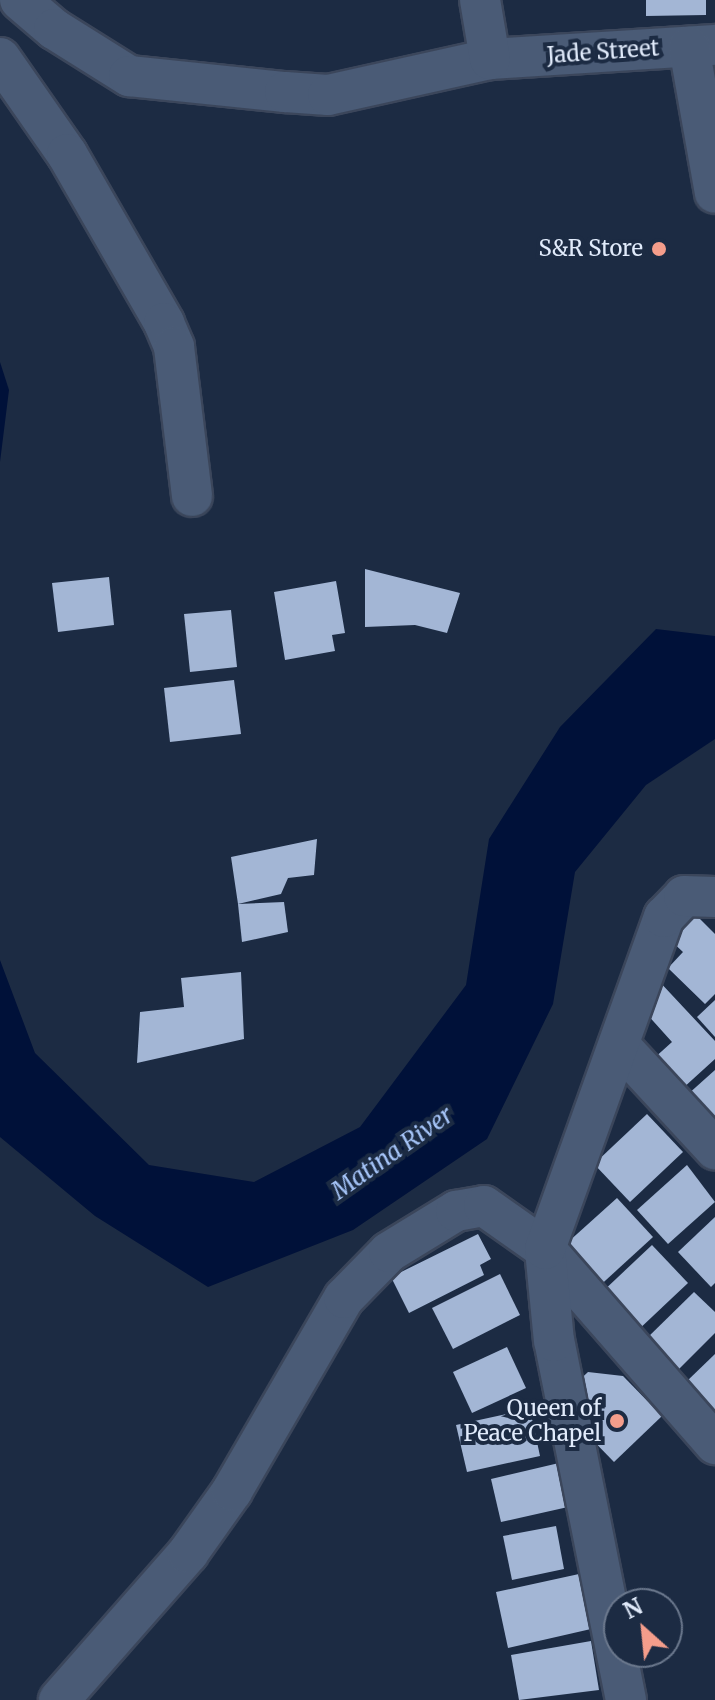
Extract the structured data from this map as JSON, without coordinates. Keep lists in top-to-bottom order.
{
  "streets": {
    "street": ["Jade Street"]
  },
  "water": ["Matina River"],
  "places": ["S&R Store", "Queen of Peace Chapel"],
  "north": "top left"
}
